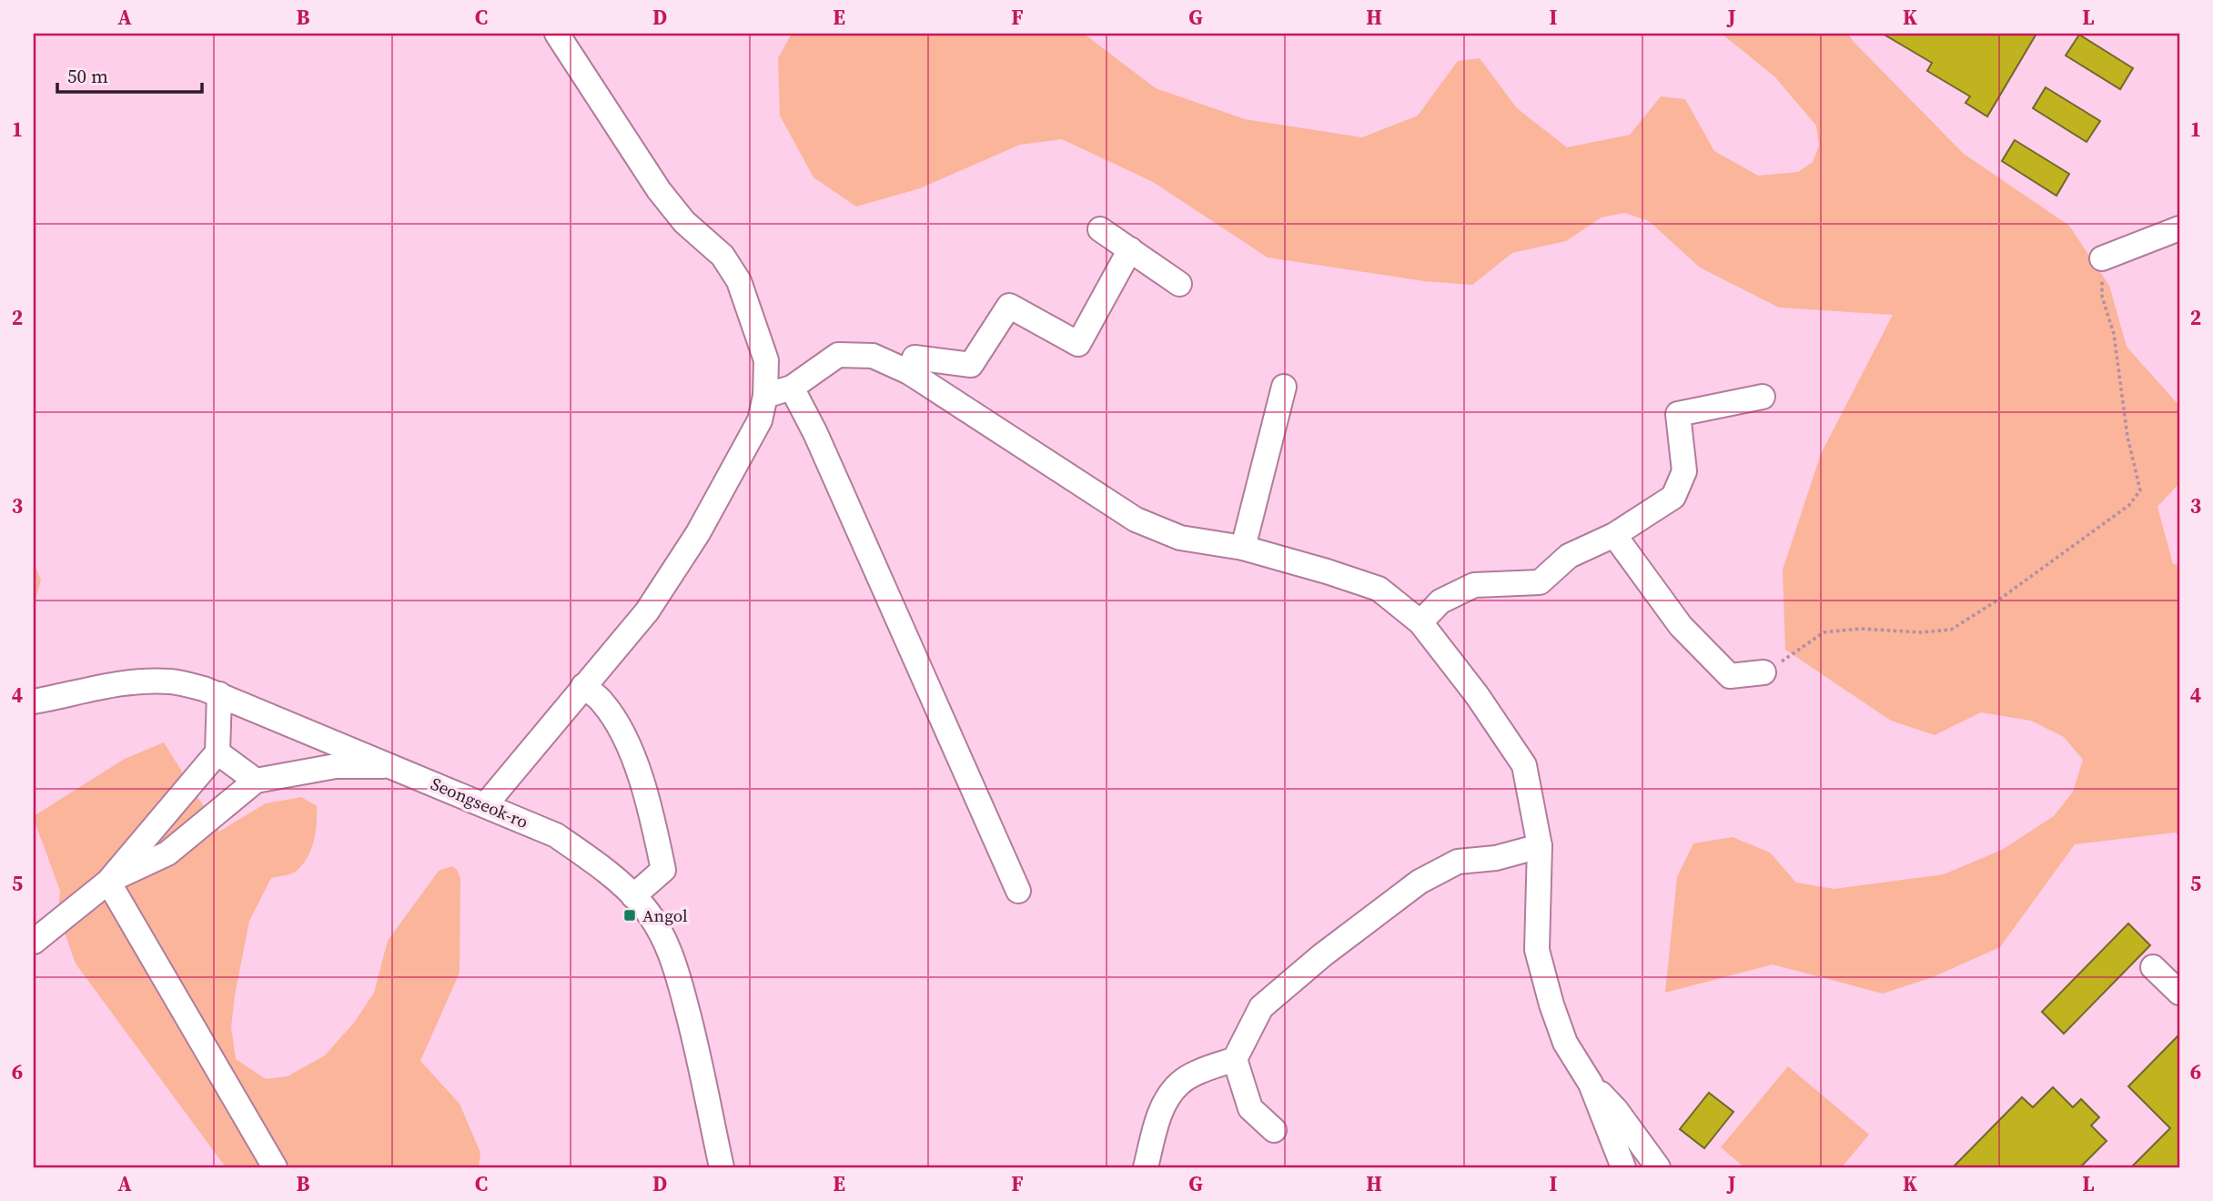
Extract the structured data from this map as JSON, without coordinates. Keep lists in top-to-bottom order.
{
  "streets": {
    "street": ["Seongseok-ro"]
  },
  "places": {
    "transit": ["Angol"]
  },
  "scale_bar": "50 m",
  "grid": {
    "columns": [
      "A",
      "B",
      "C",
      "D",
      "E",
      "F",
      "G",
      "H",
      "I",
      "J",
      "K",
      "L"
    ],
    "rows": [
      "1",
      "2",
      "3",
      "4",
      "5",
      "6"
    ]
  }
}
